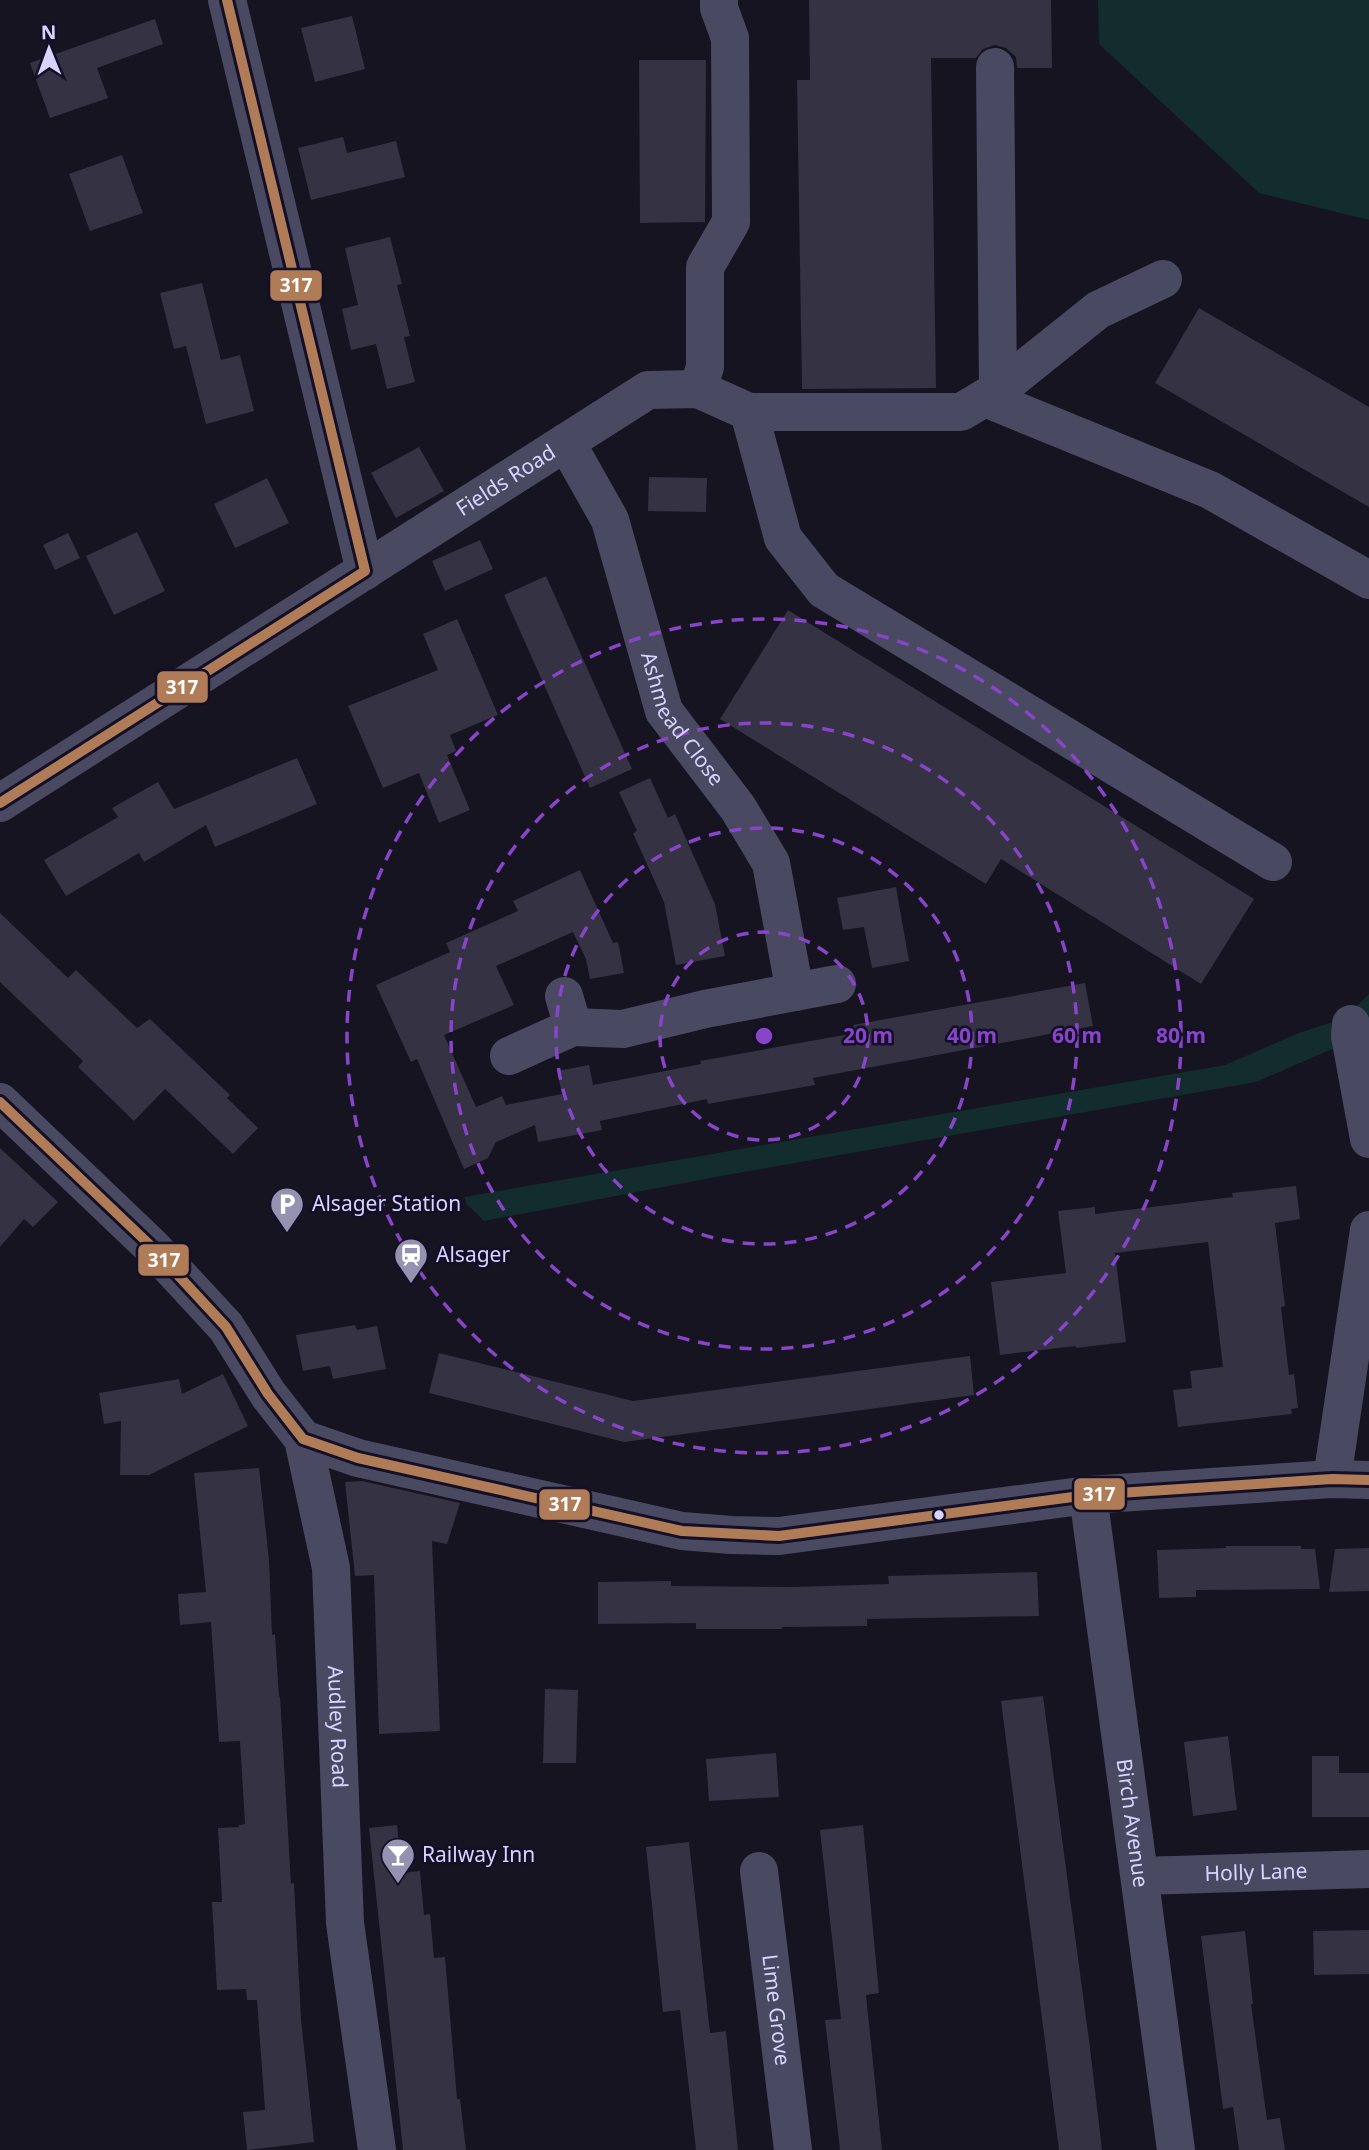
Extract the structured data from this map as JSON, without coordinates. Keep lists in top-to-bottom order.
{
  "streets": {
    "street": [
      "Fields Road",
      "Ashmead Close",
      "Audley Road",
      "Birch Avenue",
      "Holly Lane",
      "Lime Grove"
    ]
  },
  "crossings": [
    ["Fields Road", "Ashmead Close"],
    ["Birch Avenue", "Holly Lane"]
  ],
  "places": {
    "parking": ["Alsager Station"],
    "station": ["Alsager"],
    "bar": ["Railway Inn"]
  },
  "lines": ["transit line 317"],
  "north": "top",
  "rings": [
    "20 m",
    "40 m",
    "60 m",
    "80 m"
  ]
}
